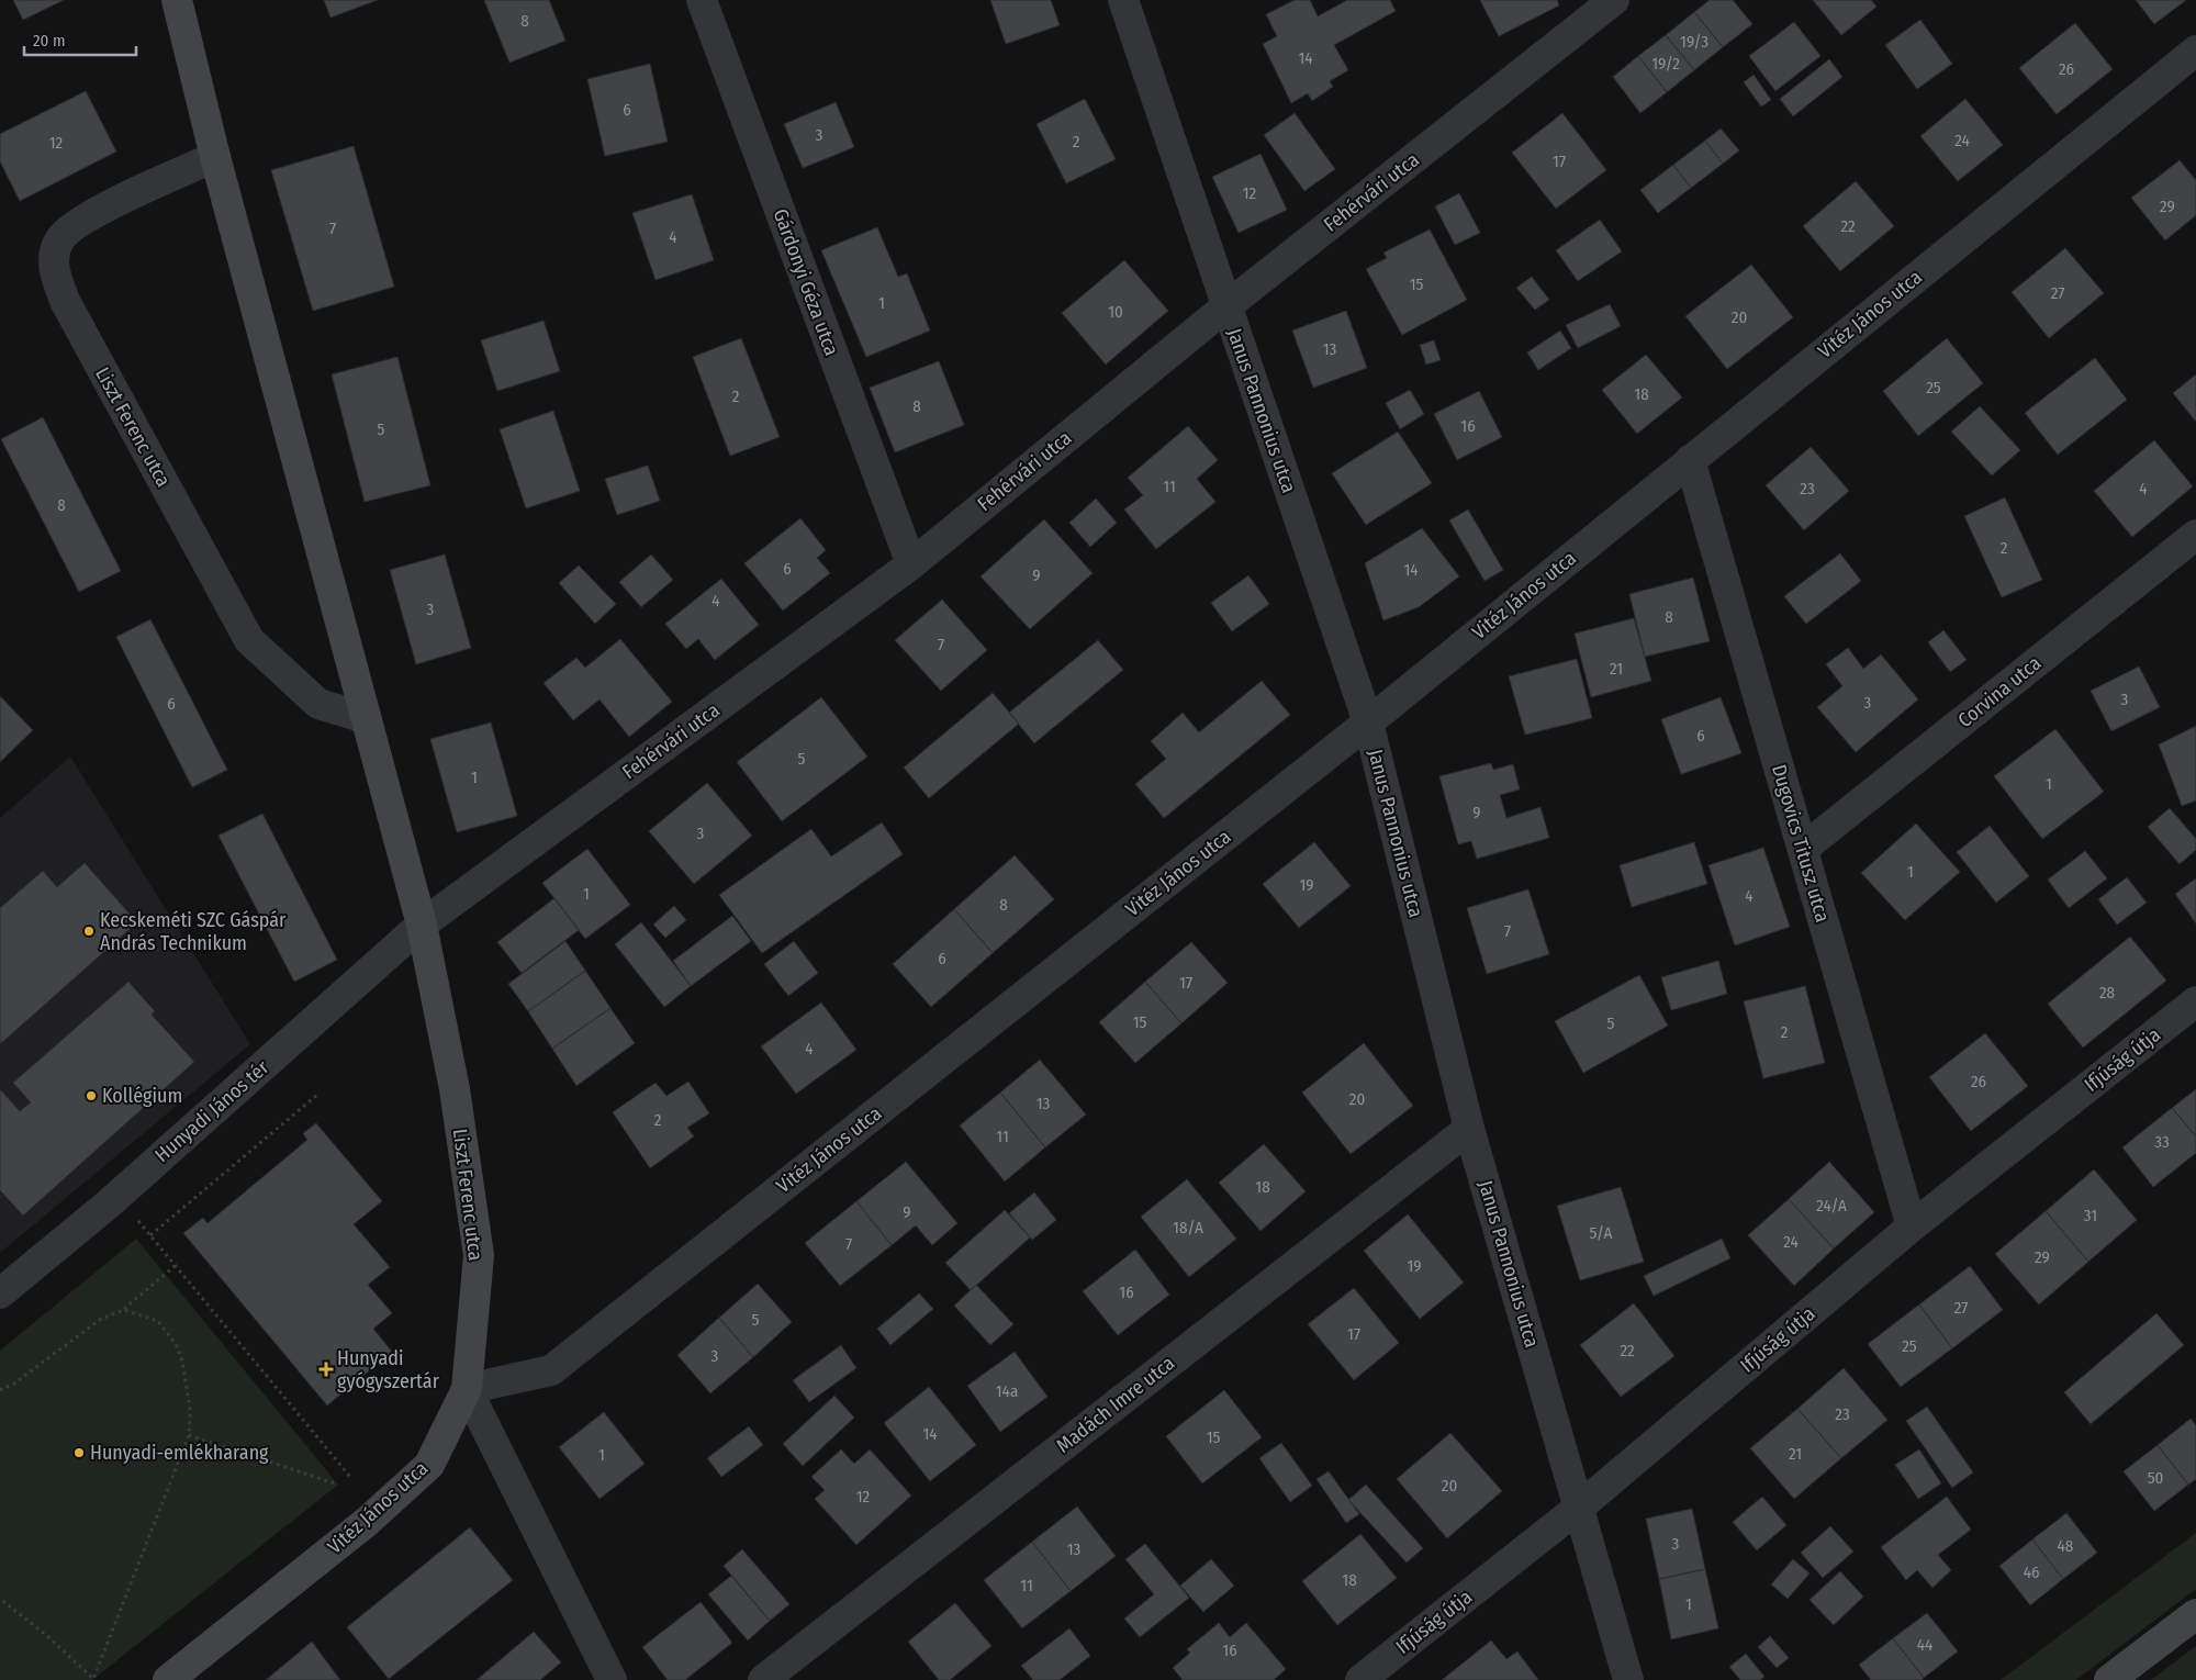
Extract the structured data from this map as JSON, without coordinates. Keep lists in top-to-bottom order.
{
  "streets": {
    "street": [
      "Fehérvári utca",
      "Gárdonyi Géza utca",
      "Vitéz János utca",
      "Janus Pannonius utca",
      "Liszt Ferenc utca",
      "Corvina utca",
      "Dugovics Titusz utca",
      "Ifjúság útja",
      "Hunyadi János tér",
      "Madách Imre utca"
    ]
  },
  "crossings": [
    ["Fehérvári utca", "Gárdonyi Géza utca"],
    ["Fehérvári utca", "Janus Pannonius utca"],
    ["Fehérvári utca", "Liszt Ferenc utca"],
    ["Fehérvári utca", "Hunyadi János tér"],
    ["Vitéz János utca", "Janus Pannonius utca"],
    ["Vitéz János utca", "Liszt Ferenc utca"],
    ["Vitéz János utca", "Dugovics Titusz utca"],
    ["Janus Pannonius utca", "Ifjúság útja"],
    ["Janus Pannonius utca", "Madách Imre utca"],
    ["Liszt Ferenc utca", "Hunyadi János tér"],
    ["Corvina utca", "Dugovics Titusz utca"],
    ["Dugovics Titusz utca", "Ifjúság útja"]
  ],
  "places": {
    "other": ["Kecskeméti SZC Gáspár András Technikum", "Kollégium", "Hunyadi-emlékharang"],
    "health": ["Hunyadi gyógyszertár"]
  },
  "house_numbers": [
    "8",
    "19/3",
    "14",
    "19/2",
    "26",
    "6",
    "3",
    "24",
    "2",
    "12",
    "17",
    "12",
    "29",
    "22",
    "7",
    "4",
    "15",
    "27",
    "1",
    "10",
    "20",
    "13",
    "25",
    "18",
    "2",
    "8",
    "16",
    "5",
    "11",
    "23",
    "4",
    "8",
    "2",
    "6",
    "14",
    "9",
    "4",
    "3",
    "8",
    "7",
    "21",
    "3",
    "3",
    "6",
    "6",
    "5",
    "1",
    "1",
    "9",
    "3",
    "1",
    "19",
    "1",
    "4",
    "8",
    "7",
    "6",
    "17",
    "28",
    "15",
    "5",
    "2",
    "4",
    "26",
    "20",
    "13",
    "2",
    "11",
    "33",
    "18",
    "24/A",
    "9",
    "31",
    "18/A",
    "5/A",
    "24",
    "7",
    "29",
    "19",
    "16",
    "27",
    "5",
    "17",
    "25",
    "22",
    "3",
    "14a",
    "23",
    "14",
    "15",
    "21",
    "1",
    "50",
    "20",
    "12",
    "3",
    "48",
    "13",
    "46",
    "18",
    "11",
    "1",
    "44",
    "16"
  ],
  "scale_bar": "20 m"
}
